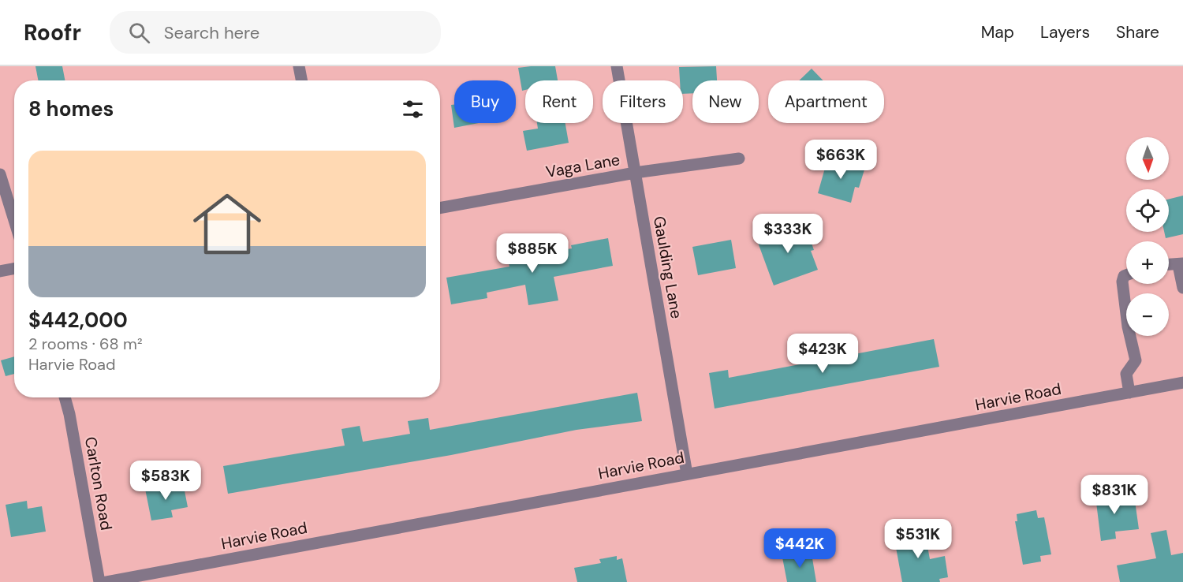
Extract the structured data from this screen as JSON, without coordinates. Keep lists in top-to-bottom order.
{
  "streets": {
    "street": [
      "Vaga Lane",
      "Gaulding Lane",
      "Harvie Road",
      "Carlton Road"
    ]
  },
  "crossings": [
    ["Vaga Lane", "Gaulding Lane"],
    ["Gaulding Lane", "Harvie Road"]
  ],
  "north": "bottom",
  "page": {
    "header": "Roofr",
    "search": "Search here",
    "nav": ["Map", "Layers", "Share"],
    "chip": [
      "Buy",
      "Rent",
      "Filters",
      "New",
      "Apartment"
    ],
    "heading": "8 homes",
    "map_buttons": ["+", "−"],
    "list": [
      {
        "name": "$442,000",
        "note": "2 rooms · 68 m² · Harvie Road"
      }
    ],
    "price": [
      "$663K",
      "$333K",
      "$885K",
      "$423K",
      "$583K",
      "$831K",
      "$531K",
      "$442K"
    ]
  }
}
